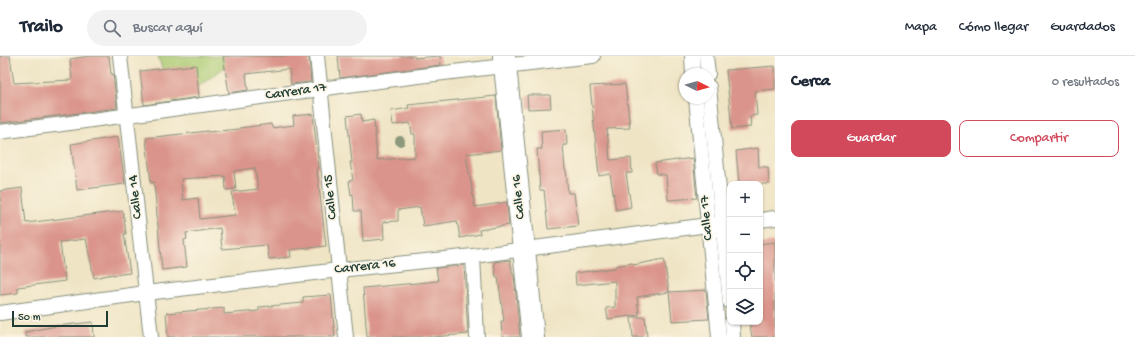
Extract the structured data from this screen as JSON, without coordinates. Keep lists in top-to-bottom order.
{
  "streets": {
    "highway": ["Calle 16"],
    "street": [
      "Carrera 17",
      "Calle 14",
      "Calle 15",
      "Calle 17",
      "Carrera 16"
    ]
  },
  "crossings": [
    ["Carrera 17", "Calle 14"],
    ["Carrera 17", "Calle 15"],
    ["Carrera 17", "Calle 16"],
    ["Calle 14", "Carrera 16"],
    ["Calle 15", "Carrera 16"],
    ["Calle 16", "Carrera 16"],
    ["Calle 17", "Carrera 16"]
  ],
  "scale_bar": "50 m",
  "north": "right",
  "page": {
    "header": "Trailo",
    "search": "Buscar aquí",
    "nav": ["Mapa", "Cómo llegar", "Guardados"],
    "heading": ["Cerca", "0 resultados"],
    "buttons": ["Guardar", "Compartir"],
    "map_buttons": ["+", "−"],
    "scale": "50 m"
  }
}
